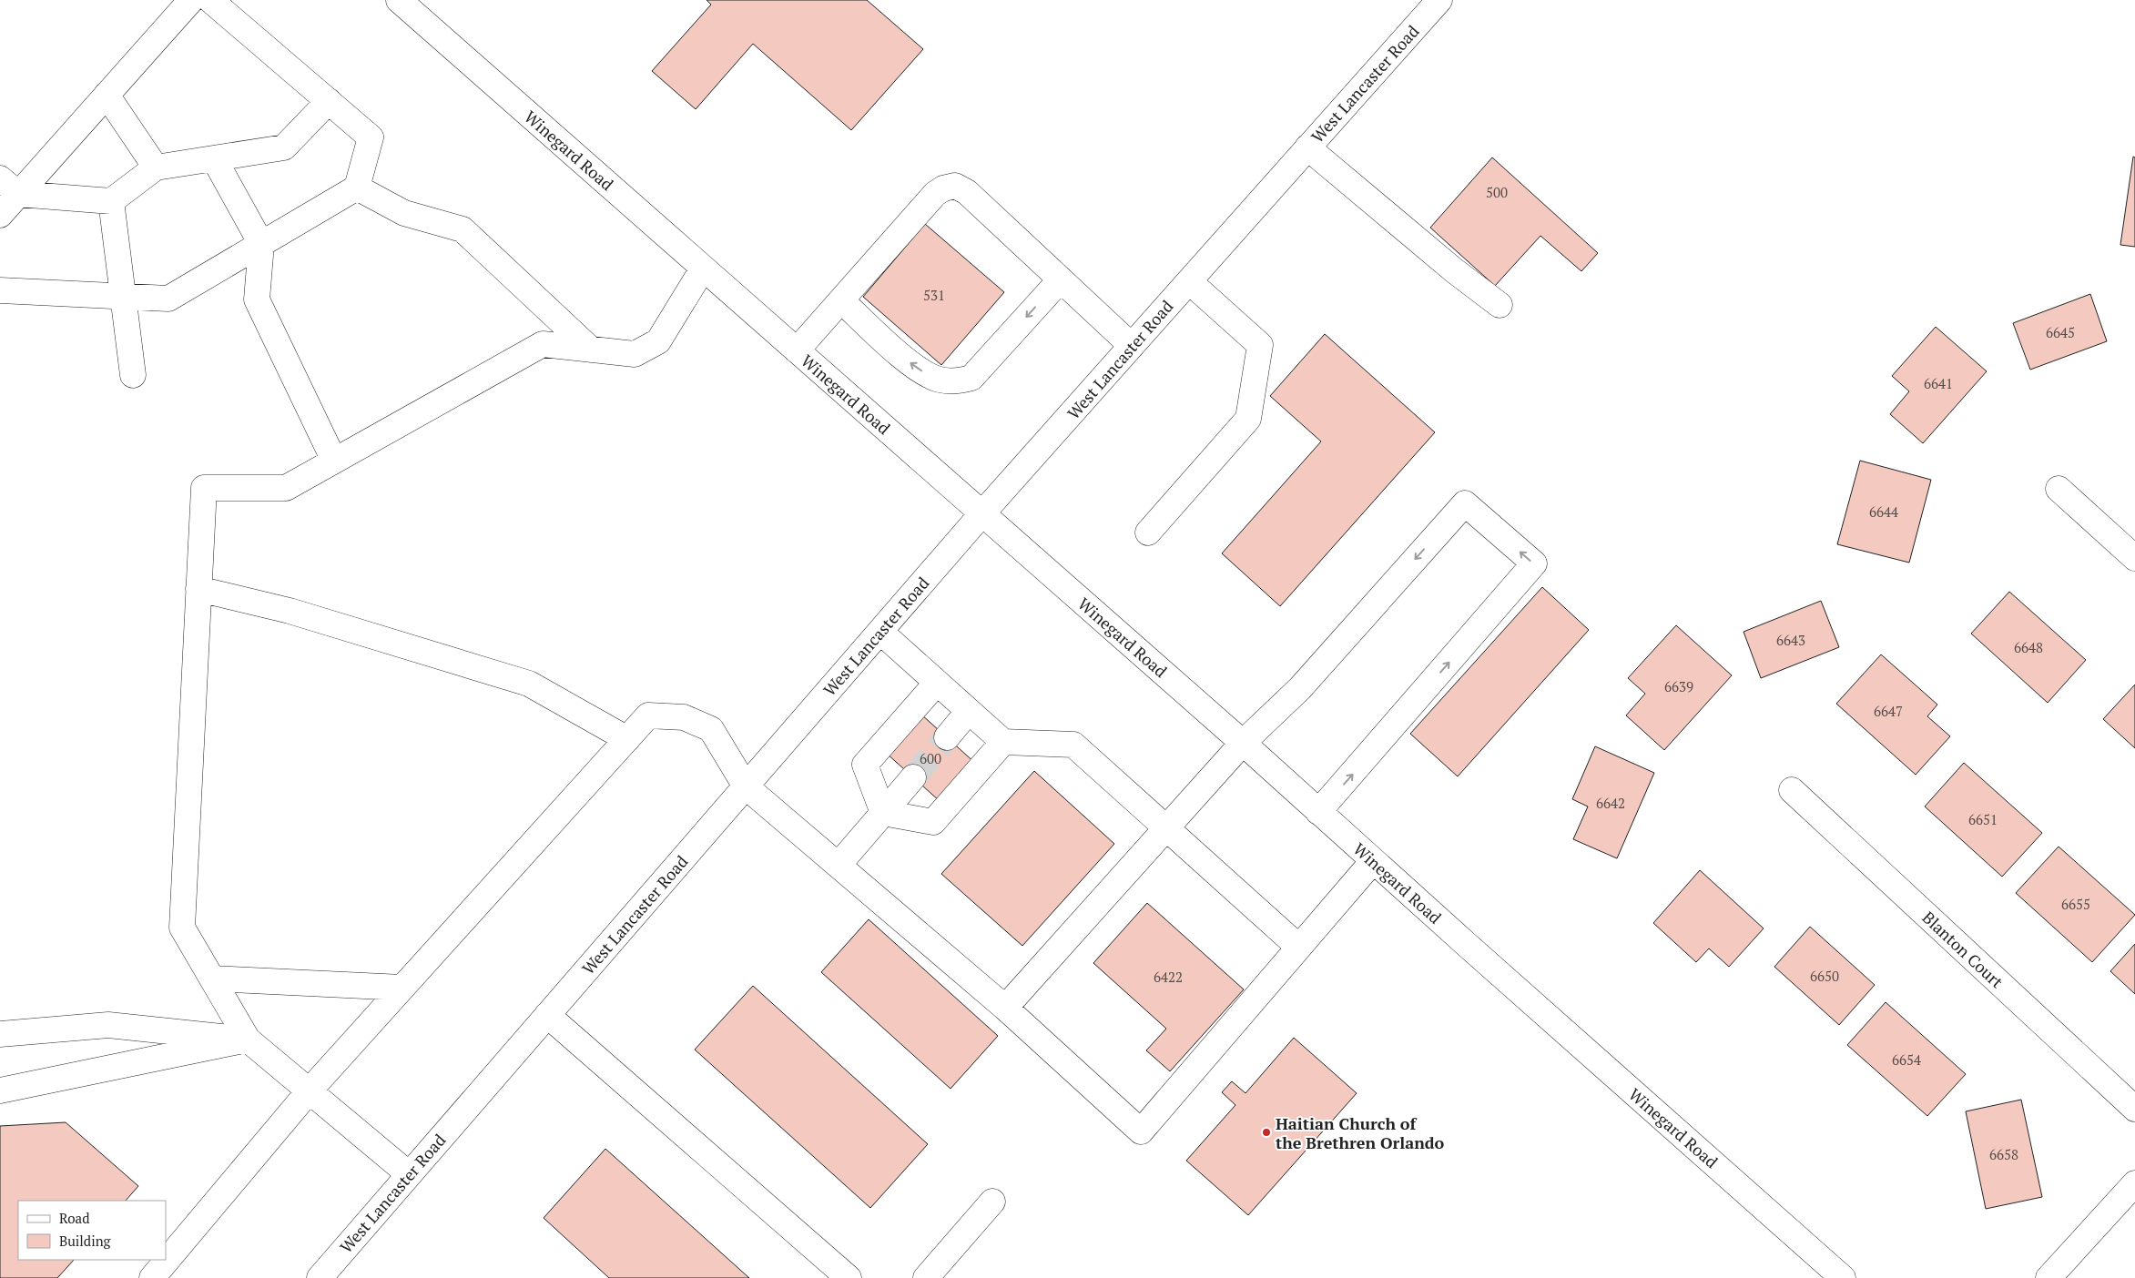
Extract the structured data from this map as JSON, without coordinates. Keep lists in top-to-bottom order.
{
  "streets": {
    "street": ["West Lancaster Road", "Winegard Road", "Blanton Court"]
  },
  "crossings": [
    ["West Lancaster Road", "Winegard Road"]
  ],
  "places": ["Haitian Church of the Brethren Orlando"],
  "house_numbers": [
    "500",
    "531",
    "6645",
    "6641",
    "6644",
    "6643",
    "6648",
    "6639",
    "6647",
    "600",
    "6642",
    "6651",
    "6655",
    "6650",
    "6422",
    "6654",
    "6658"
  ],
  "legend": ["Road", "Building"]
}
